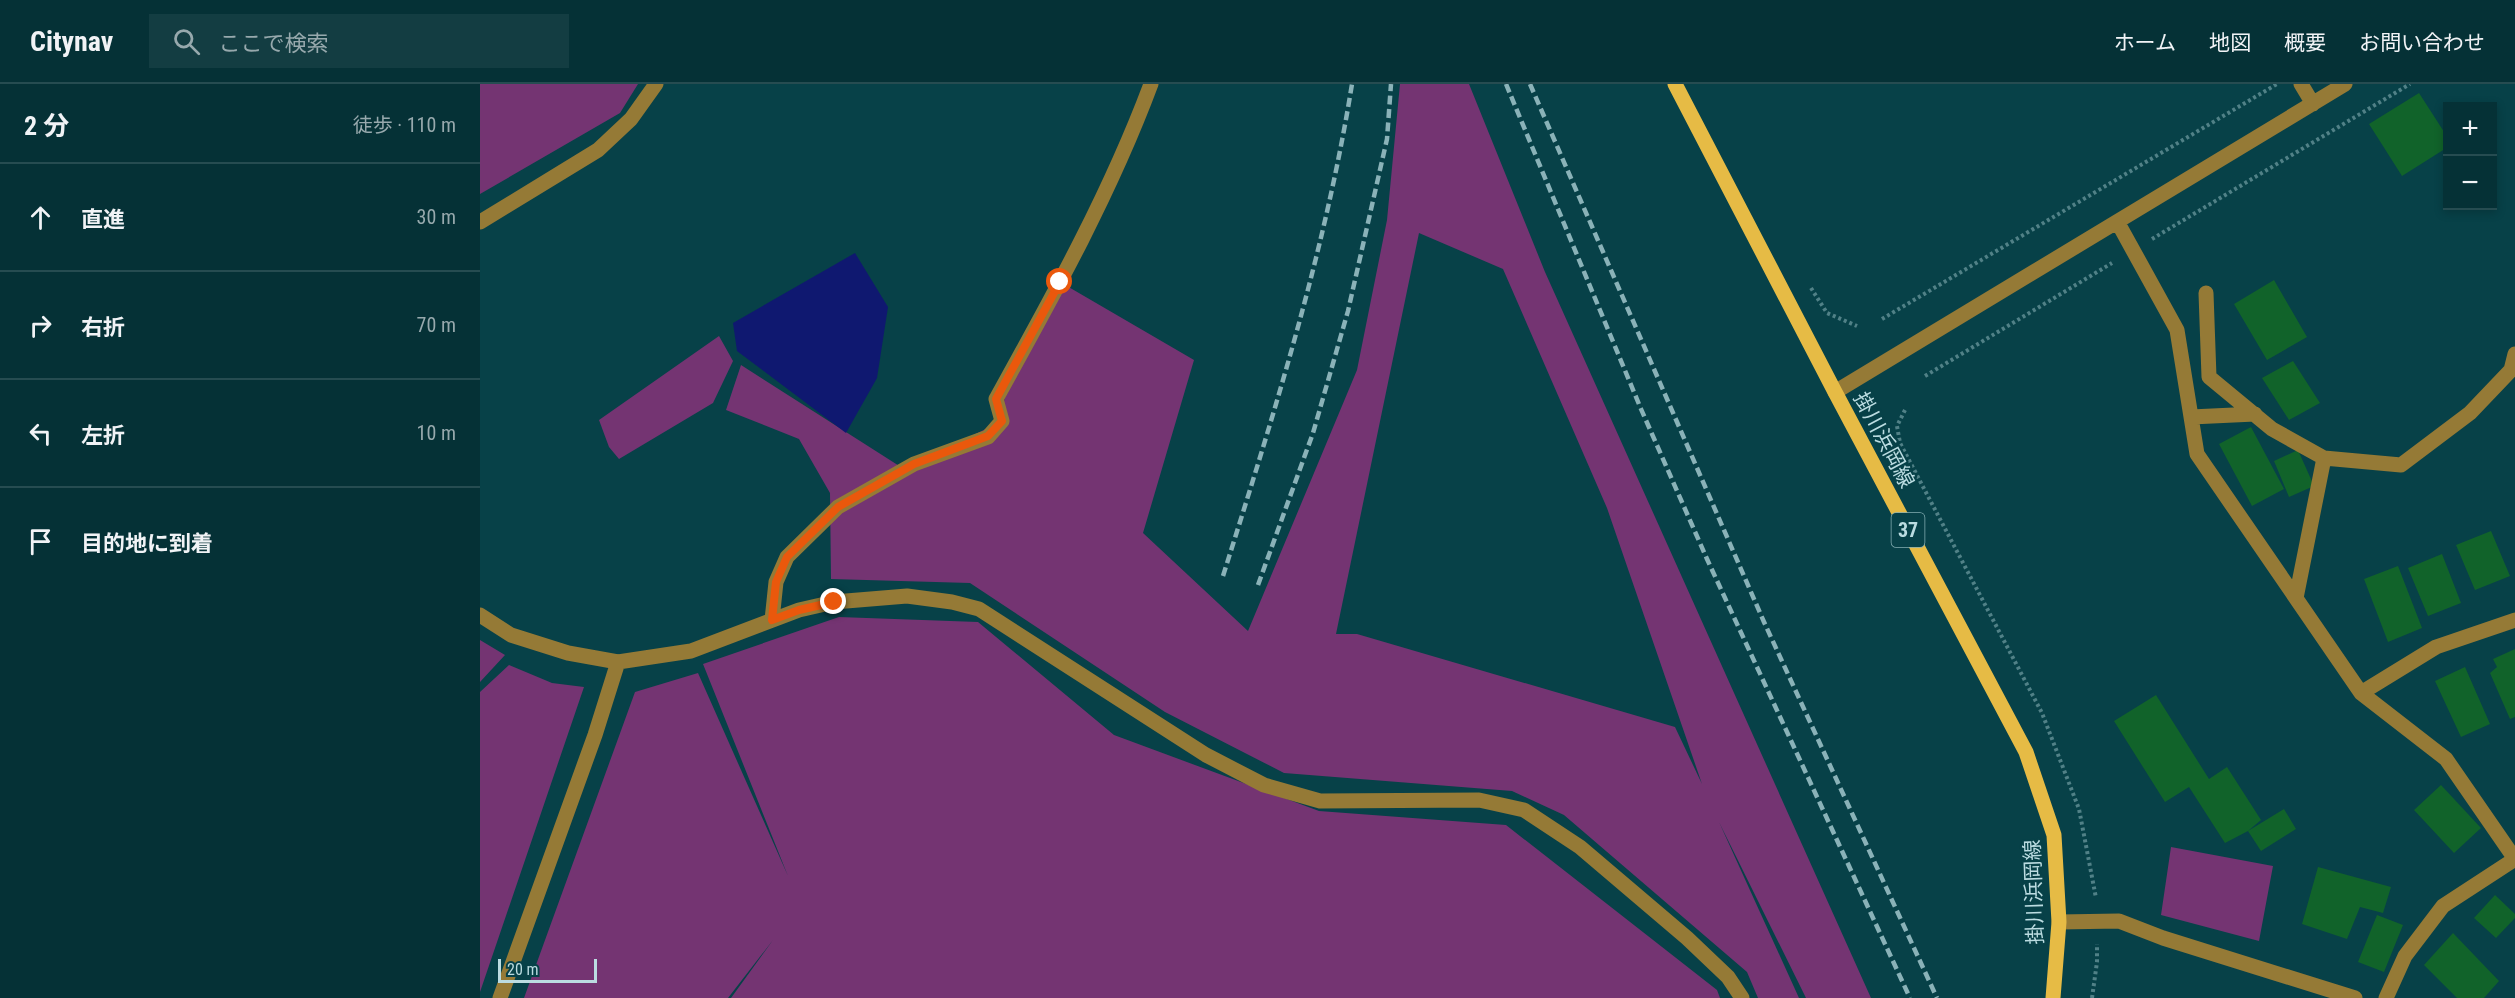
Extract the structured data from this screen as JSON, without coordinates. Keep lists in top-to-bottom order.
{
  "streets": {
    "main road": ["掛川浜岡線", "37"]
  },
  "scale_bar": "20 m",
  "page": {
    "header": "Citynav",
    "search": "ここで検索",
    "nav": [
      "ホーム",
      "地図",
      "概要",
      "お問い合わせ"
    ],
    "heading": ["2 分", "徒歩 · 110 m"],
    "map_buttons": ["+", "−"],
    "list": [
      ["直進", "30 m"],
      ["右折", "70 m"],
      ["左折", "10 m"],
      "目的地に到着"
    ],
    "scale": "20 m"
  }
}
